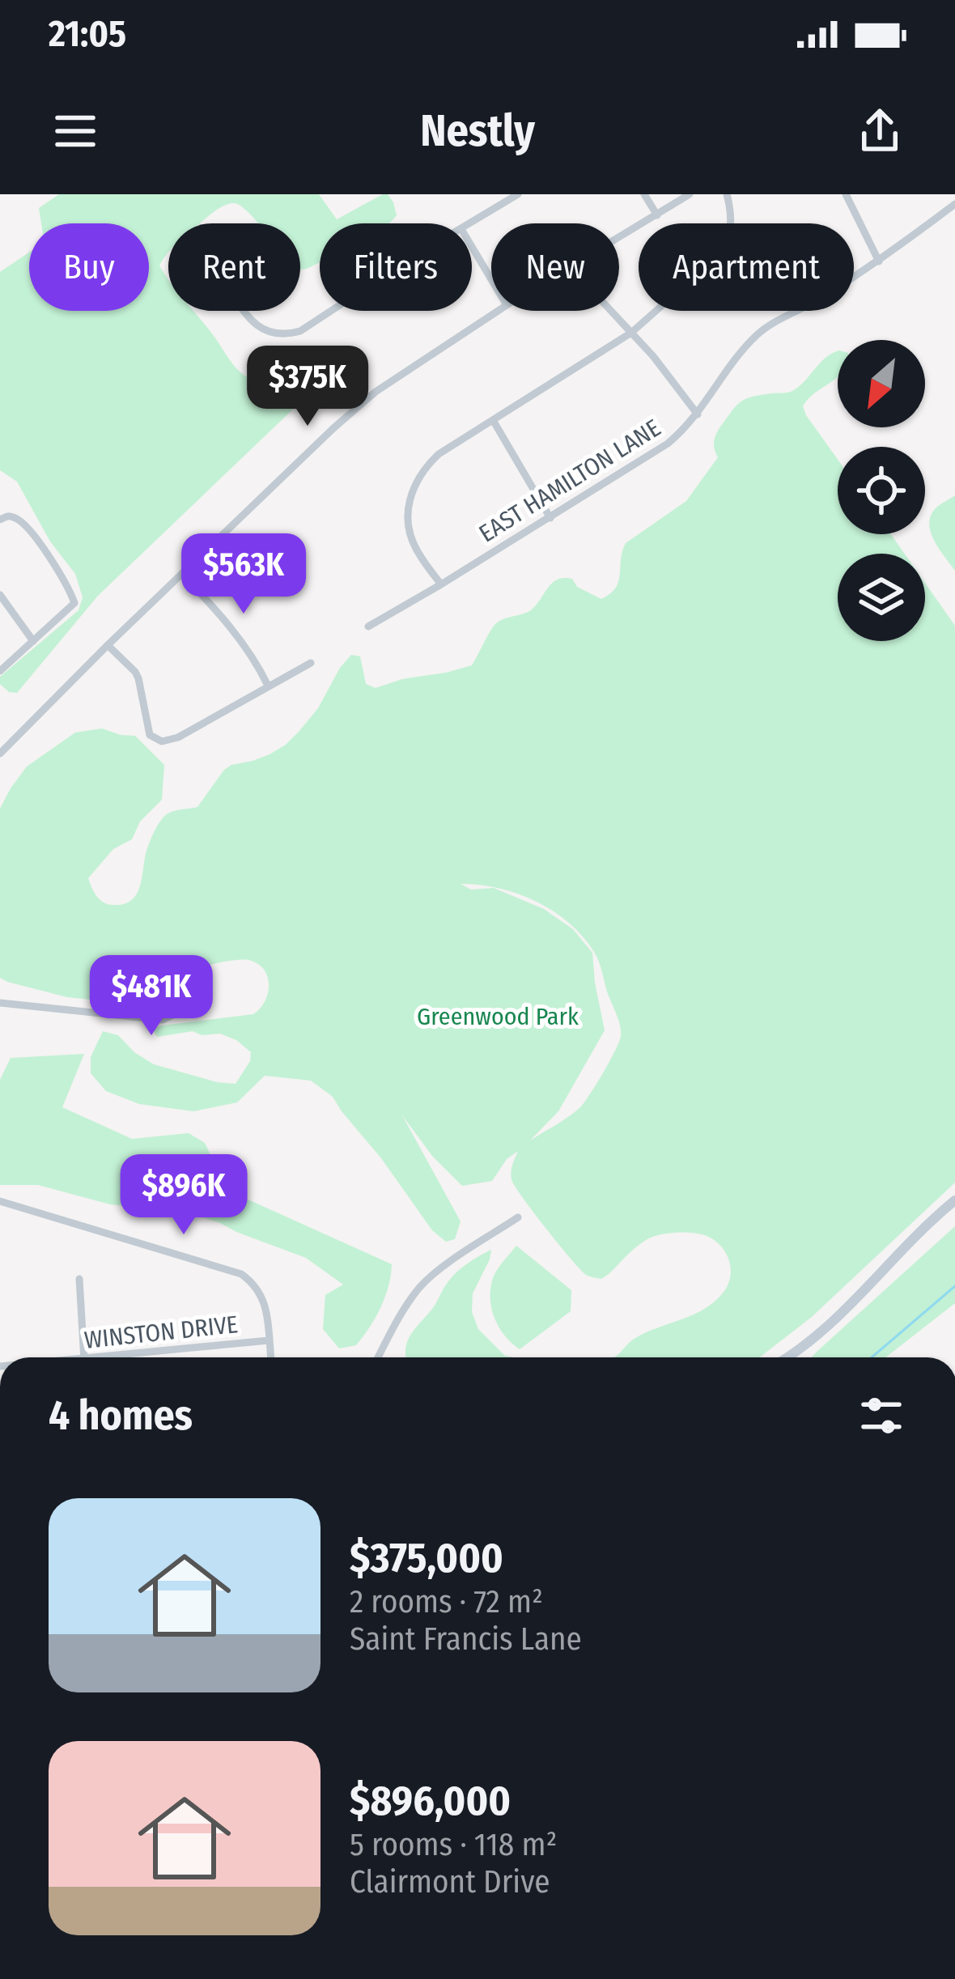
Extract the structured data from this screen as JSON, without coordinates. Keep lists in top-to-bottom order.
{
  "streets": {
    "street": ["EAST HAMILTON LANE", "WINSTON DRIVE"]
  },
  "parks": ["Greenwood Park"],
  "north": "bottom left",
  "page": {
    "status": "21:05",
    "header": "Nestly",
    "chip": [
      "Buy",
      "Rent",
      "Filters",
      "New",
      "Apartment"
    ],
    "price": [
      "$375K",
      "$563K",
      "$481K",
      "$896K"
    ],
    "heading": "4 homes",
    "list": [
      {
        "name": "$375,000",
        "note": "2 rooms · 72 m² · Saint Francis Lane"
      },
      {
        "name": "$896,000",
        "note": "5 rooms · 118 m² · Clairmont Drive"
      }
    ]
  }
}
